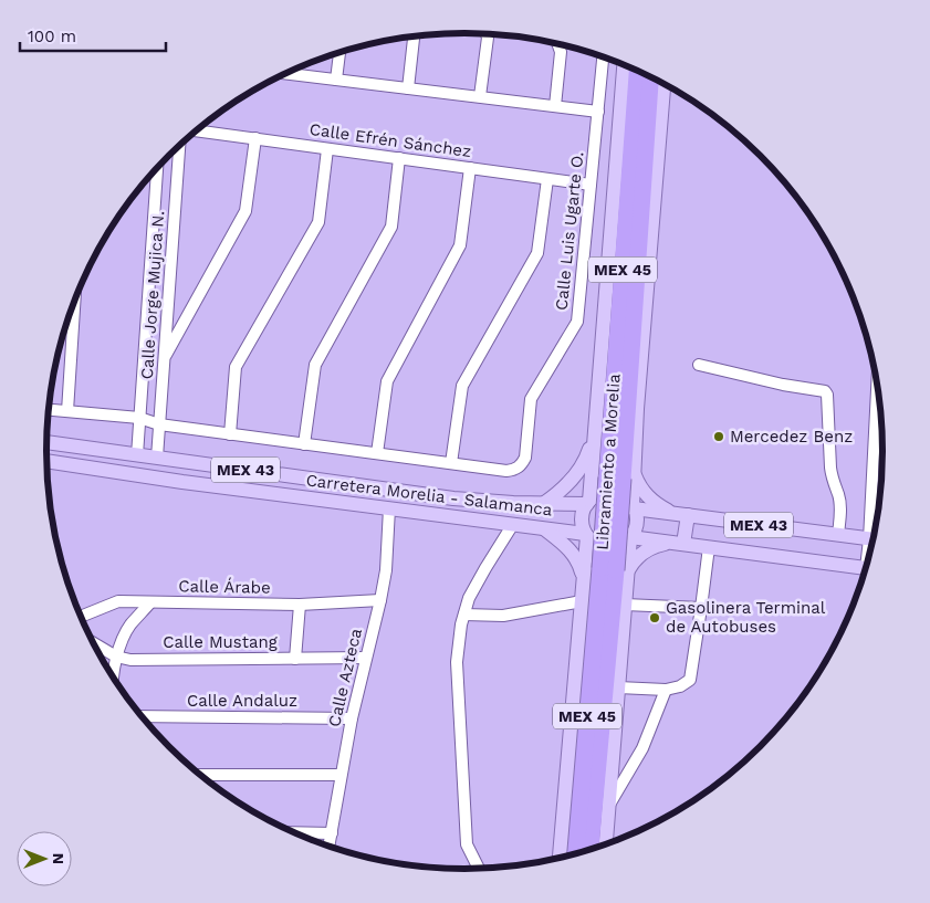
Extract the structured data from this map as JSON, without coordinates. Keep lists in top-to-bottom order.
{
  "streets": {
    "highway": ["MEX 45", "Libramiento a Morelia"],
    "main road": ["MEX 43", "Carretera Morelia - Salamanca"],
    "street": [
      "Calle Efrén Sánchez",
      "Calle Luis Ugarte O.",
      "Calle Jorge Mujica N.",
      "Calle Árabe",
      "Calle Mustang",
      "Calle Azteca",
      "Calle Andaluz"
    ]
  },
  "crossings": [
    ["Calle Efrén Sánchez", "Calle Luis Ugarte O."],
    ["Calle Jorge Mujica N.", "Carretera Morelia - Salamanca"],
    ["MEX 43", "Carretera Morelia - Salamanca"],
    ["Carretera Morelia - Salamanca", "Calle Azteca"],
    ["Calle Árabe", "Calle Azteca"],
    ["Calle Mustang", "Calle Azteca"],
    ["Calle Azteca", "Calle Andaluz"]
  ],
  "places": ["Mercedez Benz", "Gasolinera Terminal de Autobuses"],
  "scale_bar": "100 m",
  "north": "right"
}
